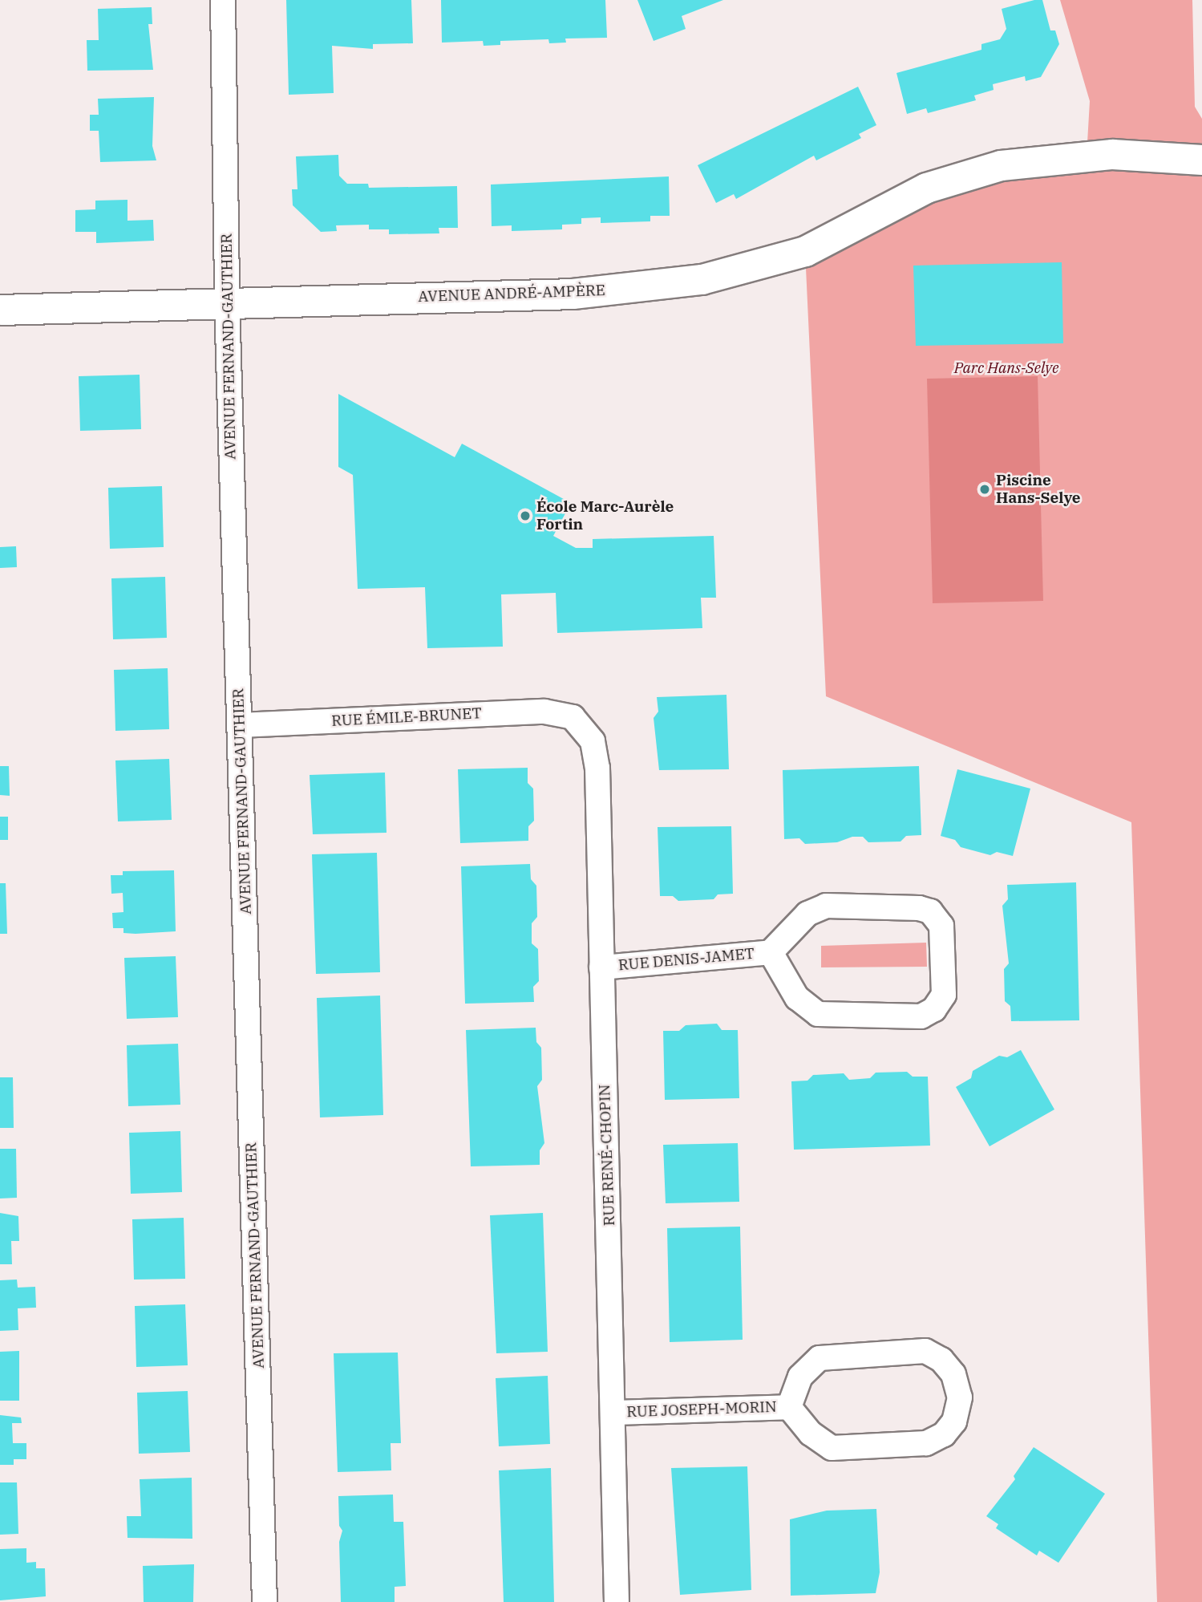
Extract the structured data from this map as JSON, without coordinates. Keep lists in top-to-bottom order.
{
  "streets": {
    "street": [
      "AVENUE ANDRÉ-AMPÈRE",
      "AVENUE FERNAND-GAUTHIER",
      "RUE ÉMILE-BRUNET",
      "RUE DENIS-JAMET",
      "RUE RENÉ-CHOPIN",
      "RUE JOSEPH-MORIN"
    ]
  },
  "crossings": [
    ["AVENUE ANDRÉ-AMPÈRE", "AVENUE FERNAND-GAUTHIER"],
    ["AVENUE FERNAND-GAUTHIER", "RUE ÉMILE-BRUNET"],
    ["RUE ÉMILE-BRUNET", "RUE RENÉ-CHOPIN"],
    ["RUE DENIS-JAMET", "RUE RENÉ-CHOPIN"],
    ["RUE RENÉ-CHOPIN", "RUE JOSEPH-MORIN"]
  ],
  "parks": ["Parc Hans-Selye"],
  "places": ["Piscine Hans-Selye", "École Marc-Aurèle Fortin"]
}
